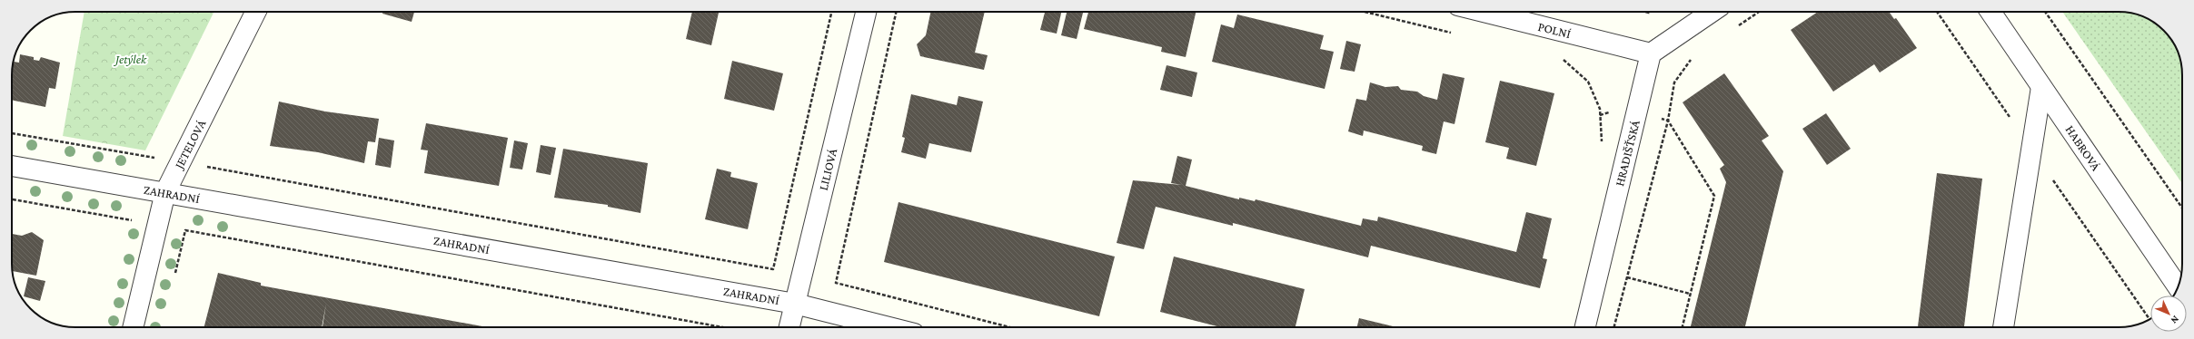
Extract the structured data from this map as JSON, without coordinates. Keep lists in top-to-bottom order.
{
  "streets": {
    "street": [
      "POLNÍ",
      "JETELOVÁ",
      "HABROVÁ",
      "HRADIŠŤSKÁ",
      "LILIOVÁ",
      "ZAHRADNÍ"
    ]
  },
  "crossings": [
    ["POLNÍ", "HRADIŠŤSKÁ"],
    ["JETELOVÁ", "ZAHRADNÍ"],
    ["LILIOVÁ", "ZAHRADNÍ"]
  ],
  "parks": ["Jetýlek"],
  "north": "bottom right"
}
